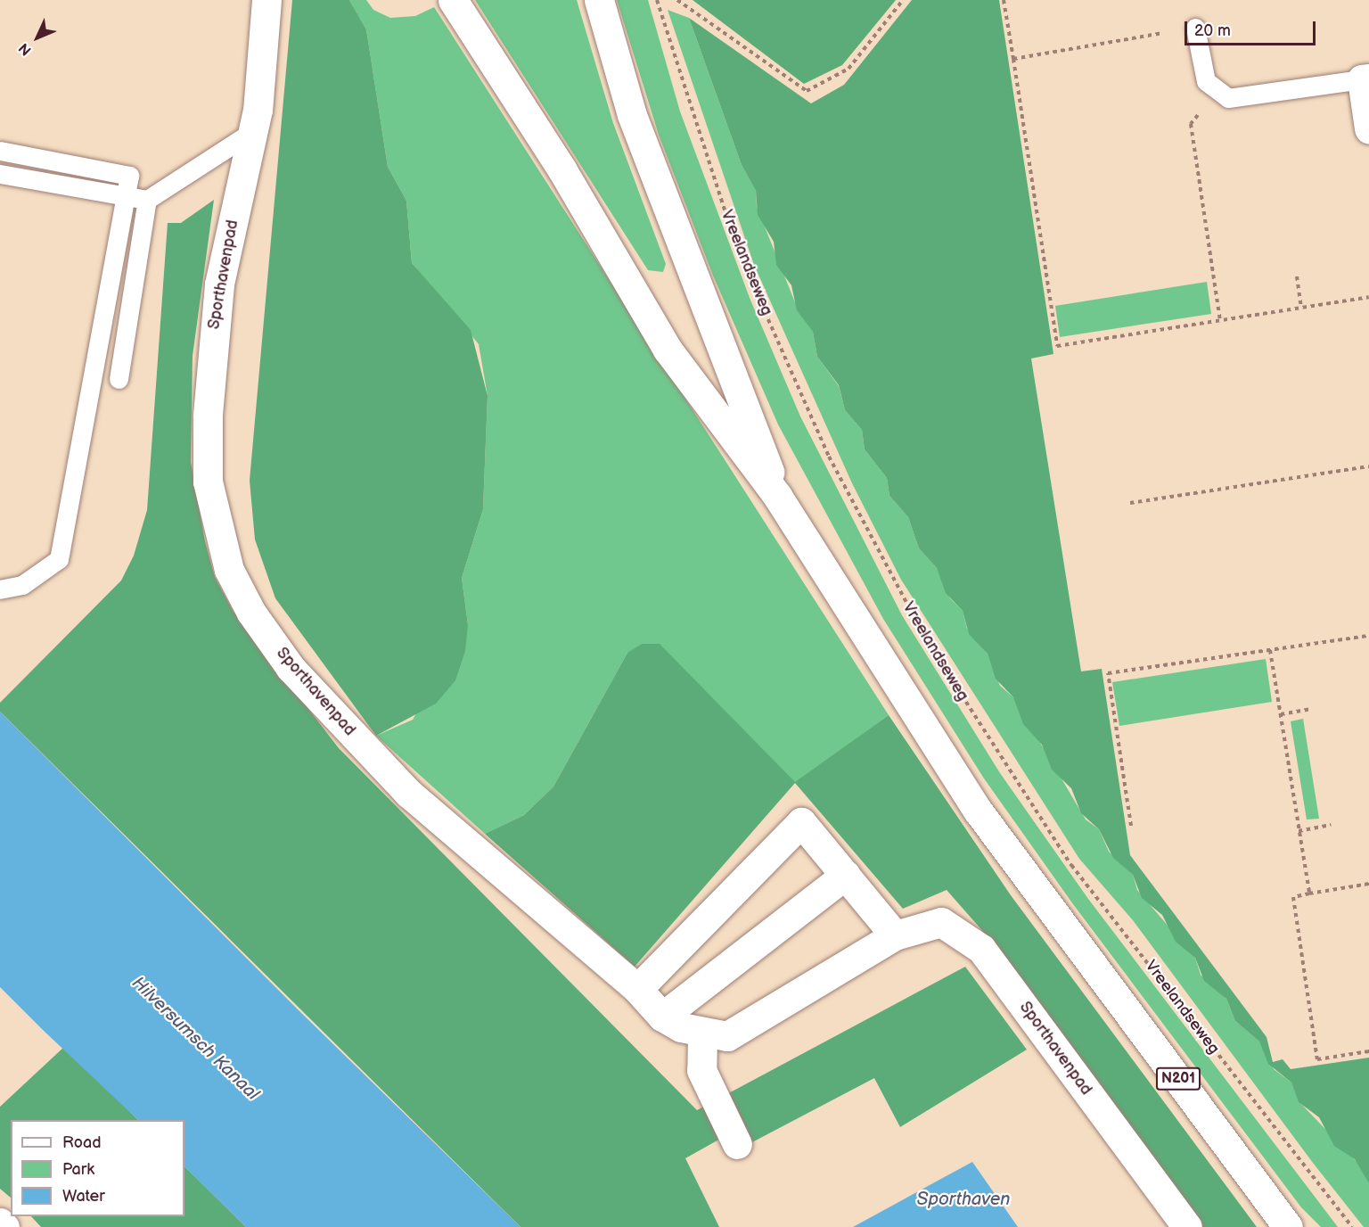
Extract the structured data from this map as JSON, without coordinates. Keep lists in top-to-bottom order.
{
  "streets": {
    "street": ["Sporthavenpad", "N201"],
    "path": ["Vreelandseweg"]
  },
  "water": ["Hilversumsch Kanaal", "Sporthaven"],
  "legend": ["Road", "Park", "Water"],
  "scale_bar": "20 m",
  "north": "bottom left"
}
